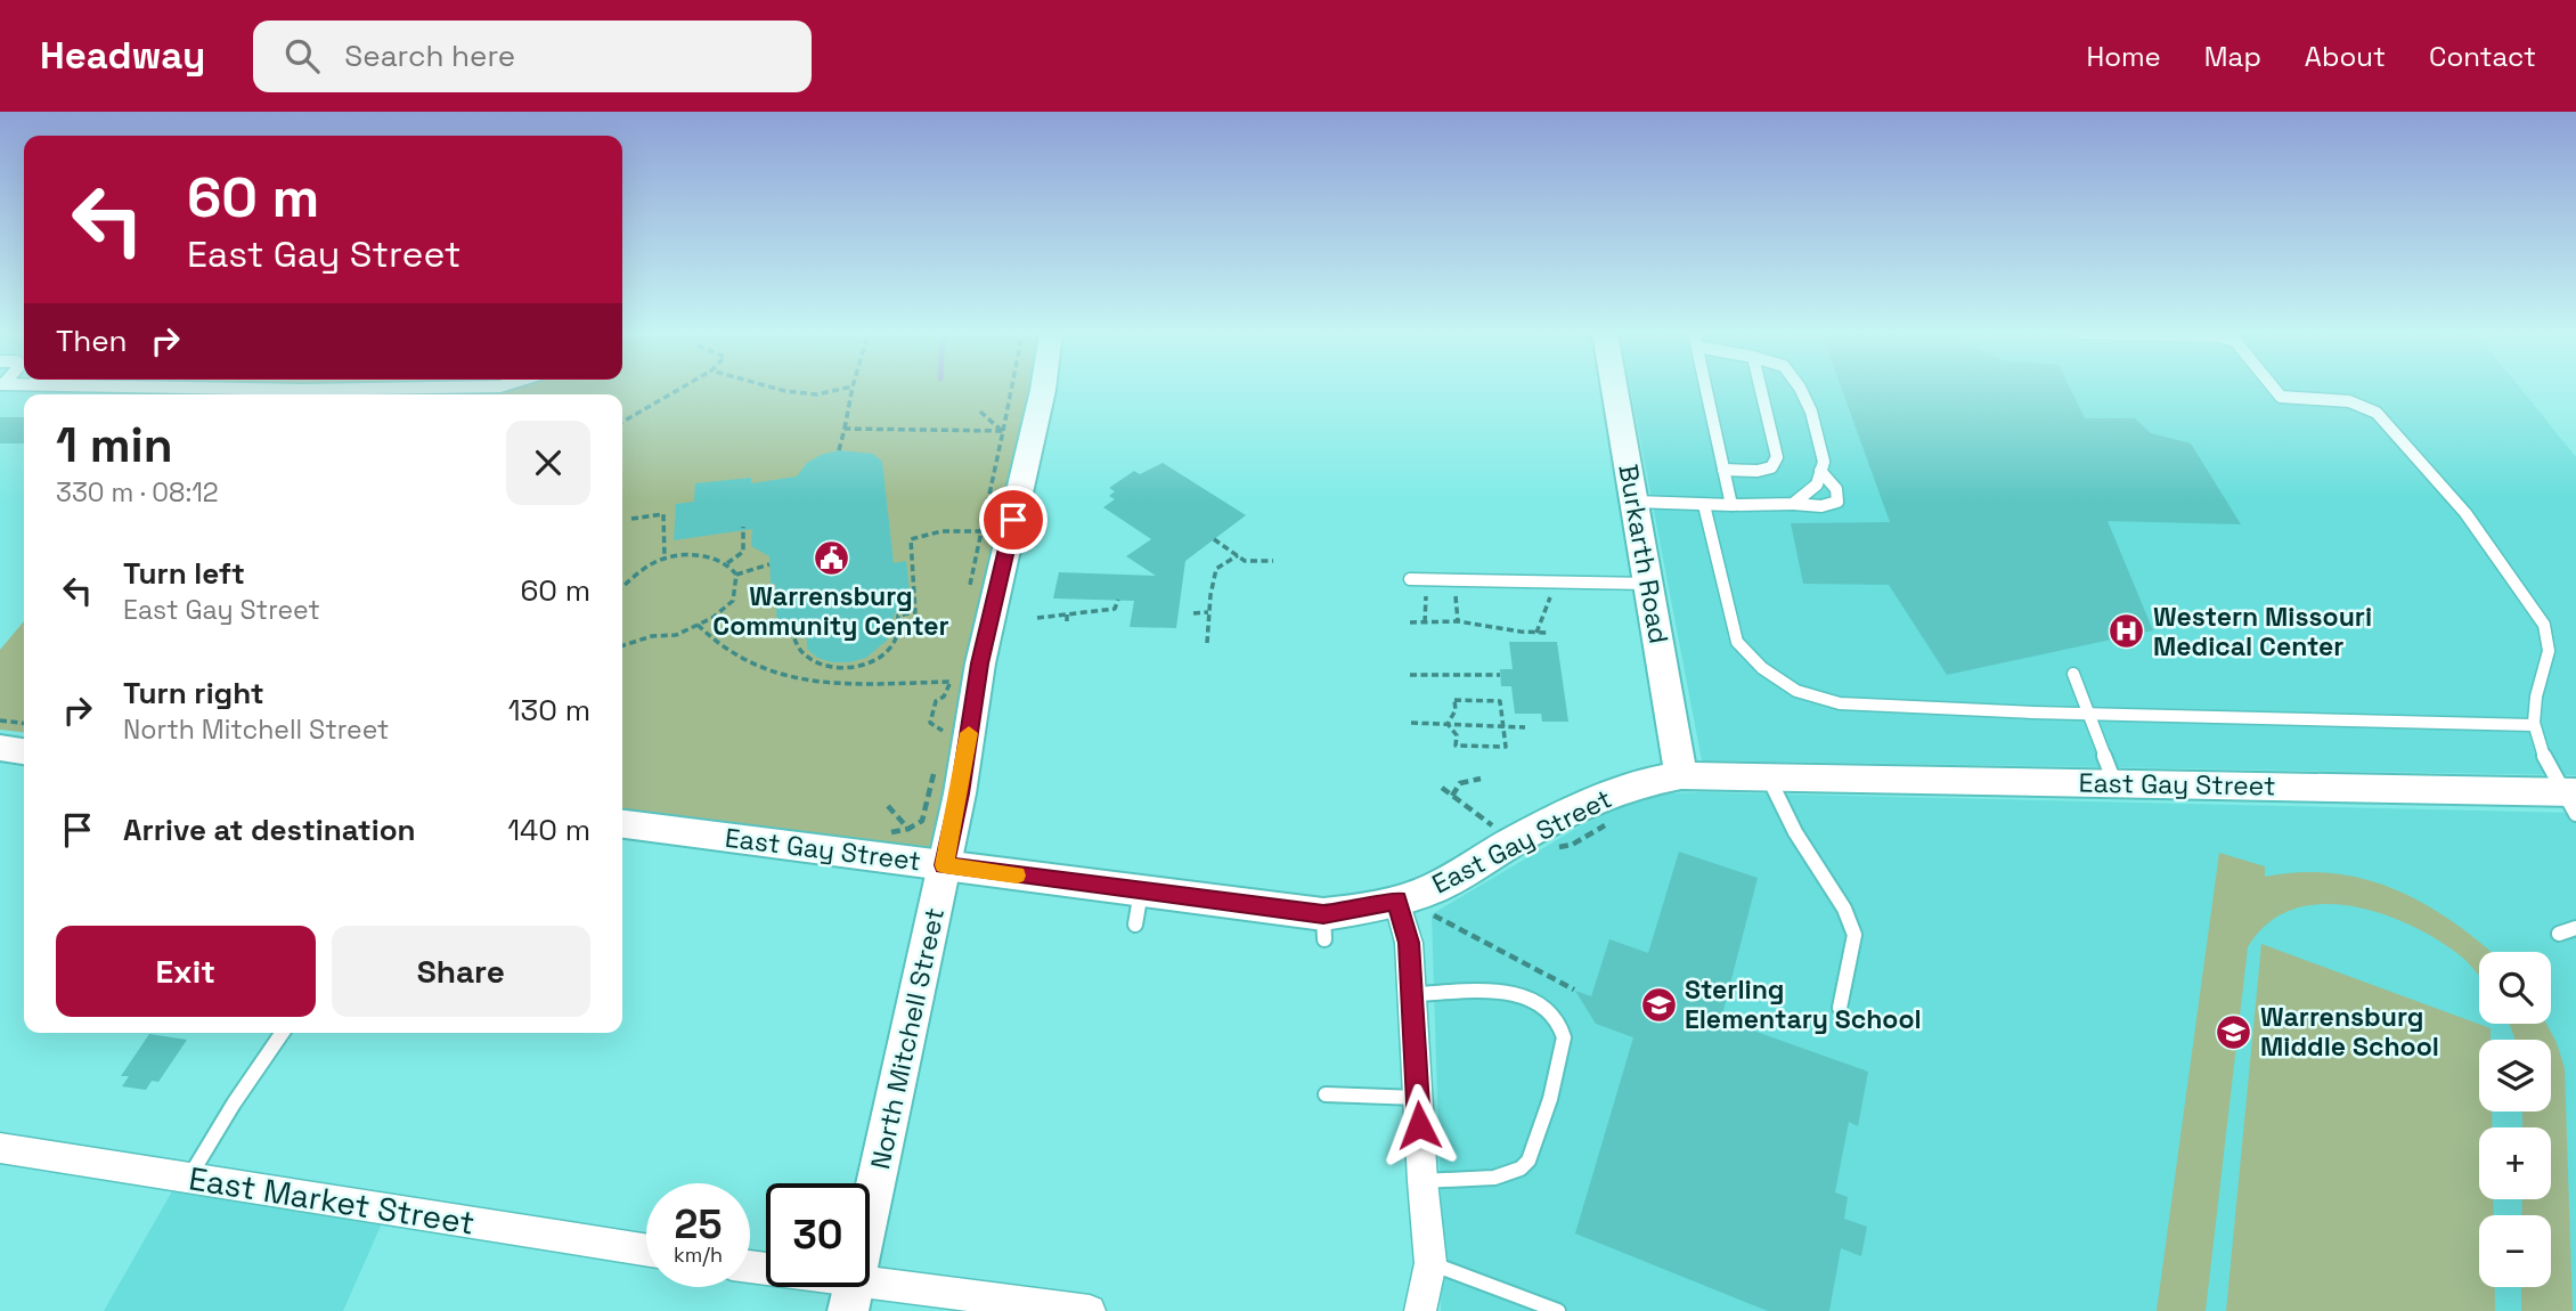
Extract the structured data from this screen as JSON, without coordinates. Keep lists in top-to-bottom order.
{
  "streets": {
    "main road": ["Burkarth Road", "East Gay Street"],
    "street": ["North Mitchell Street", "East Market Street"]
  },
  "crossings": [
    ["Burkarth Road", "East Gay Street"],
    ["East Gay Street", "North Mitchell Street"]
  ],
  "places": {
    "public building": ["Warrensburg Community Center"],
    "hospital": ["Western Missouri Medical Center"],
    "school or university": ["Sterling Elementary School", "Warrensburg Middle School"]
  },
  "page": {
    "header": "Headway",
    "search": "Search here",
    "nav": [
      "Home",
      "Map",
      "About",
      "Contact"
    ],
    "turn": ["60 m", "East Gay Street"],
    "then": "Then",
    "heading": ["1 min", "330 m · 08:12"],
    "list": [
      {
        "name": "Turn left",
        "note": "East Gay Street",
        "value": "60 m"
      },
      {
        "name": "Turn right",
        "note": "North Mitchell Street",
        "value": "130 m"
      },
      {
        "name": "Arrive at destination",
        "value": "140 m"
      }
    ],
    "buttons": ["Exit", "Share"],
    "map_buttons": ["+", "−"],
    "speed": "25 km/h",
    "limit": "30"
  }
}
